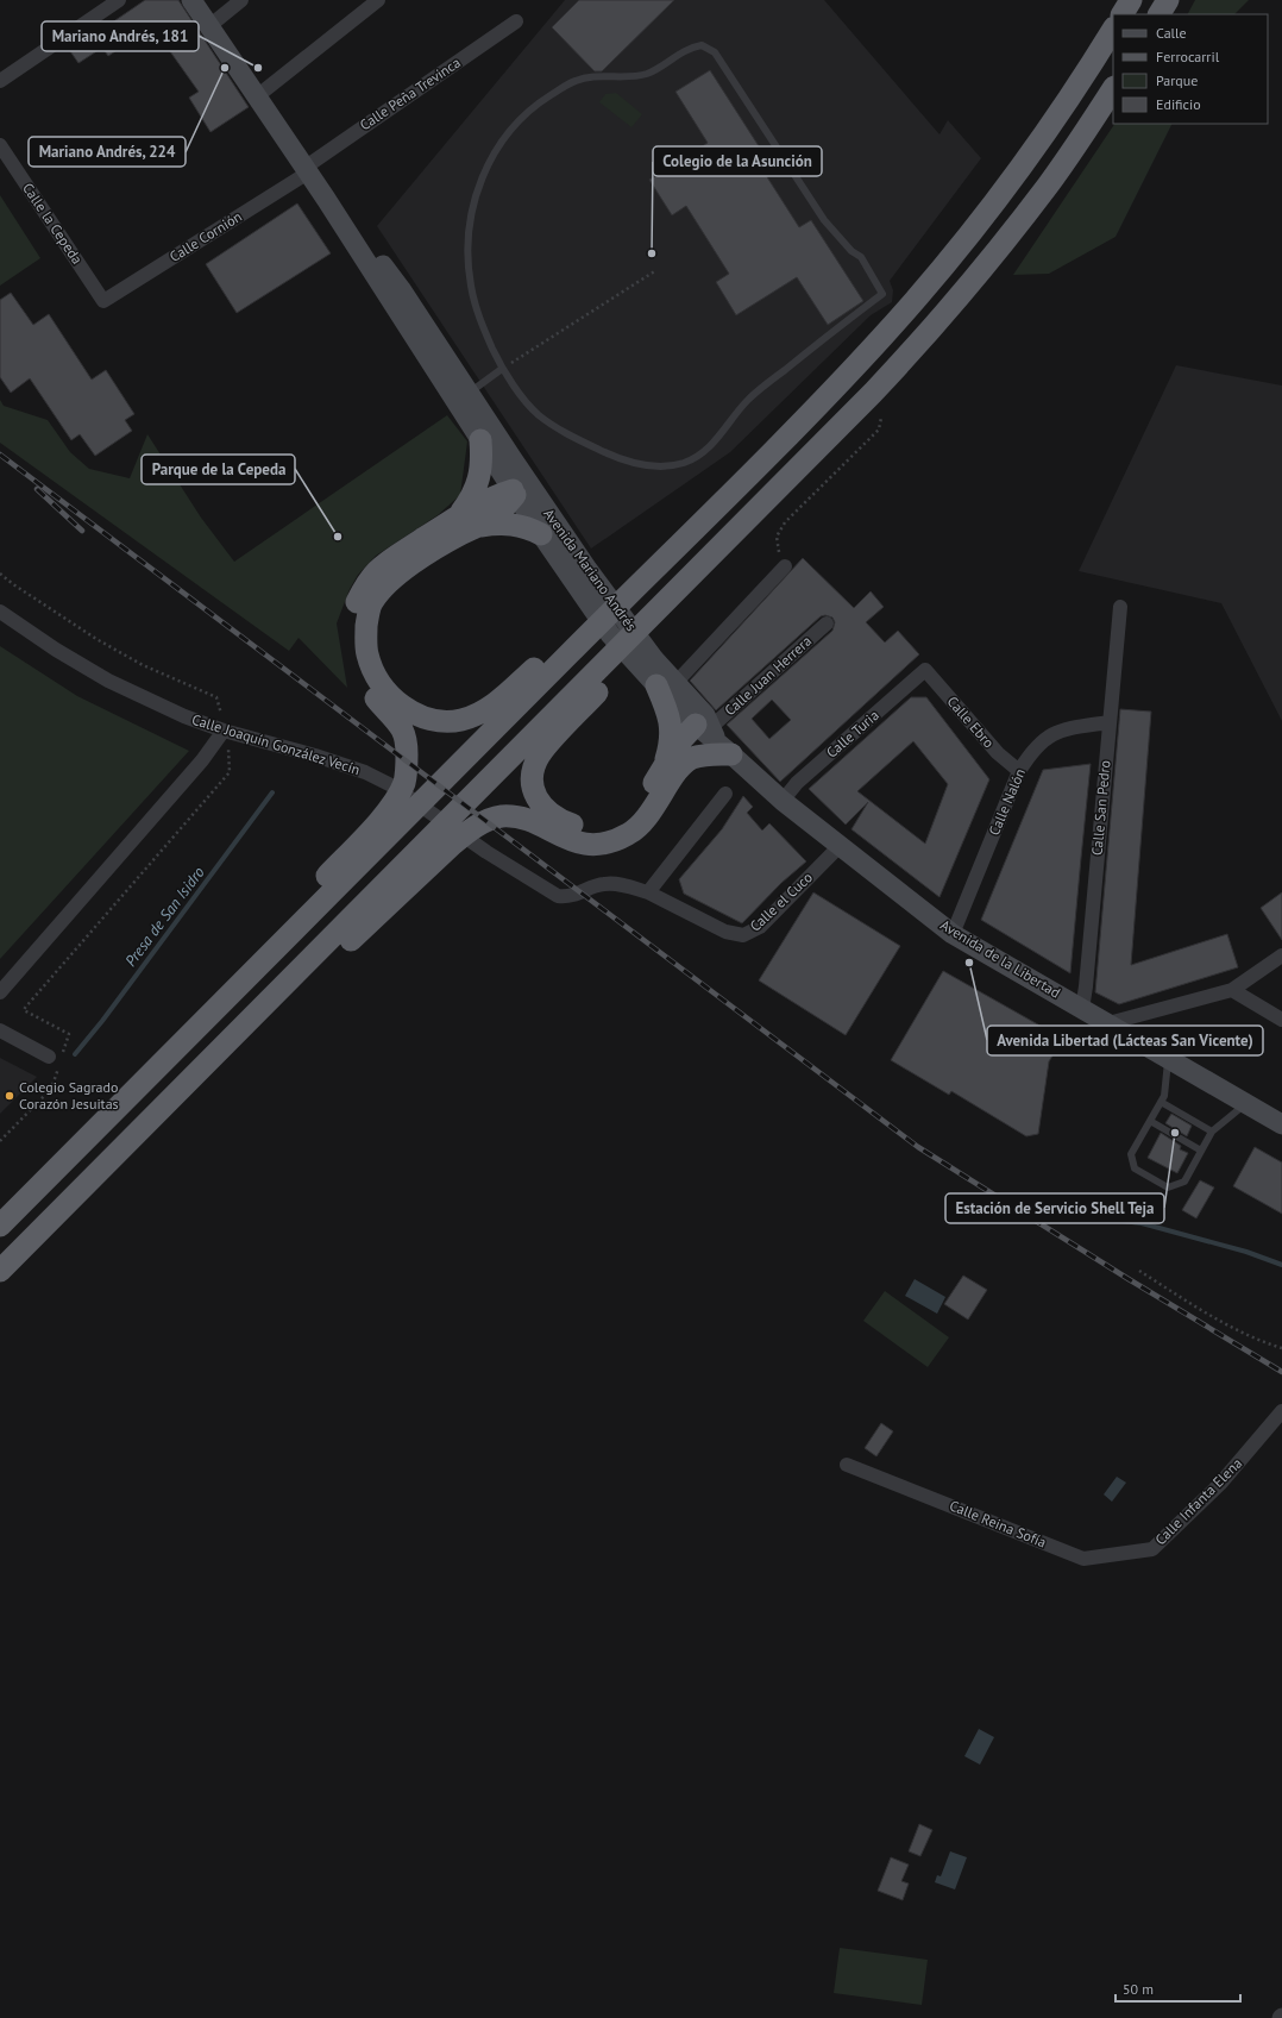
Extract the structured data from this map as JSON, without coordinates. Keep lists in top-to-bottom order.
{
  "streets": {
    "main road": ["Avenida Mariano Andrés", "Avenida de la Libertad"],
    "street": [
      "Calle Peña Trevinca",
      "Calle la Cepeda",
      "Calle Cornión",
      "Calle Juan Herrera",
      "Calle Ebro",
      "Calle Turia",
      "Calle Joaquín González Vecín",
      "Calle Nalón",
      "Calle San Pedro",
      "Calle el Cuco",
      "Calle Infanta Elena",
      "Calle Reina Sofía"
    ]
  },
  "crossings": [
    ["Calle Peña Trevinca", "Calle Cornión"],
    ["Calle Peña Trevinca", "Avenida Mariano Andrés"],
    ["Calle la Cepeda", "Calle Cornión"],
    ["Calle Cornión", "Avenida Mariano Andrés"],
    ["Avenida Mariano Andrés", "Calle Juan Herrera"],
    ["Avenida Mariano Andrés", "Avenida de la Libertad"],
    ["Calle Juan Herrera", "Avenida de la Libertad"],
    ["Calle Ebro", "Calle Turia"],
    ["Calle Ebro", "Calle Nalón"],
    ["Calle Turia", "Avenida de la Libertad"],
    ["Calle Joaquín González Vecín", "Calle el Cuco"],
    ["Calle Nalón", "Calle San Pedro"],
    ["Calle Nalón", "Avenida de la Libertad"],
    ["Calle San Pedro", "Avenida de la Libertad"],
    ["Calle el Cuco", "Avenida de la Libertad"],
    ["Calle Infanta Elena", "Calle Reina Sofía"]
  ],
  "water": ["Presa de San Isidro"],
  "places": [
    "Mariano Andrés, 224",
    "Mariano Andrés, 181",
    "Colegio de la Asunción",
    "Parque de la Cepeda",
    "Avenida Libertad (Lácteas San Vicente)",
    "Colegio Sagrado Corazón Jesuitas",
    "Estación de Servicio Shell Teja"
  ],
  "legend": [
    "Calle",
    "Ferrocarril",
    "Parque",
    "Edificio"
  ],
  "scale_bar": "50 m"
}
